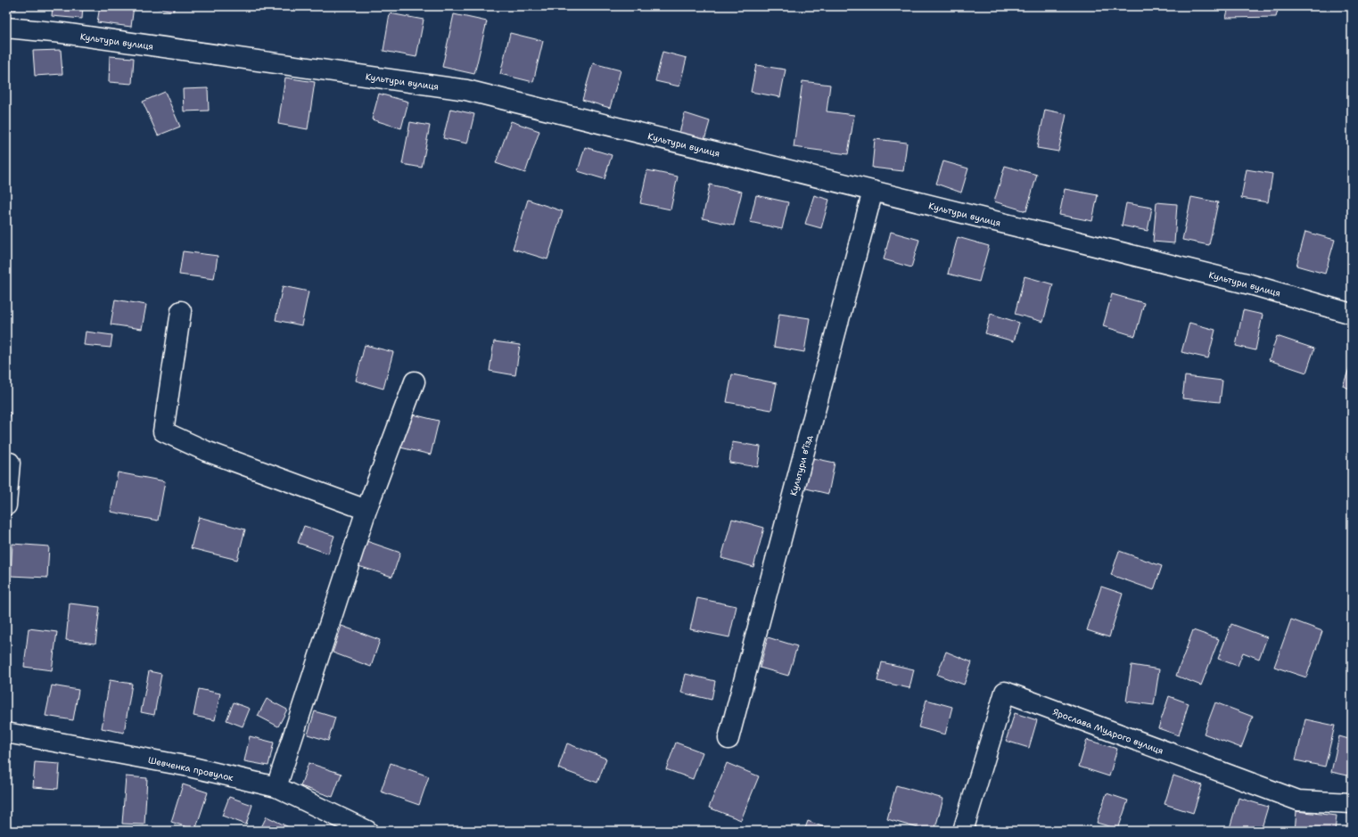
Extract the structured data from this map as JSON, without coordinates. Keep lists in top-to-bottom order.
{
  "streets": {
    "street": [
      "Культури вулиця",
      "Культури в’їзд",
      "Ярослава Мудрого вулиця",
      "Шевченка провулок"
    ]
  },
  "crossings": [
    ["Культури вулиця", "Культури в’їзд"]
  ]
}
